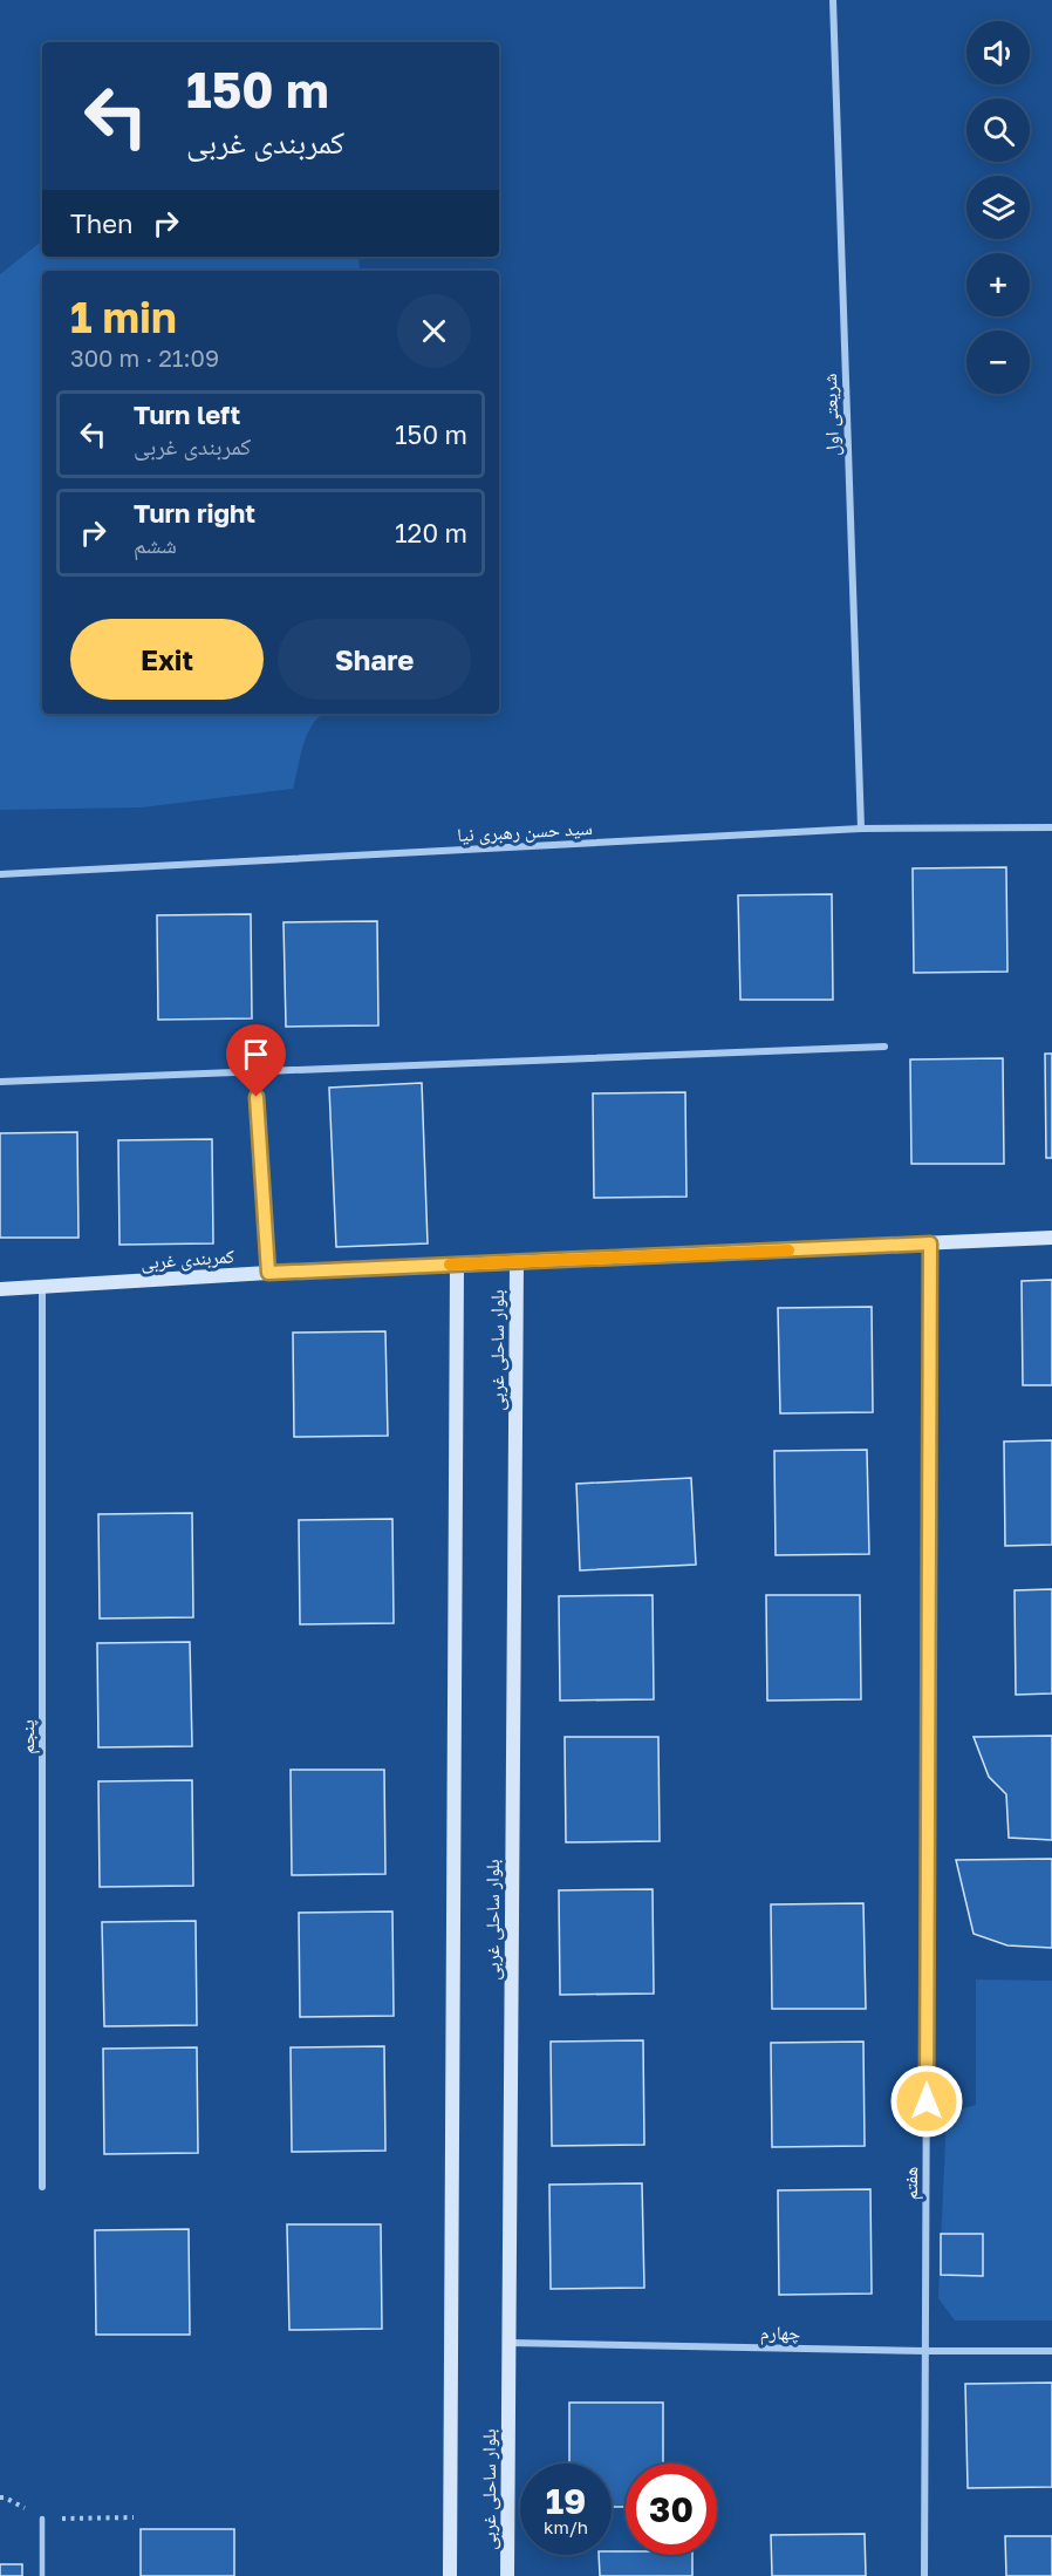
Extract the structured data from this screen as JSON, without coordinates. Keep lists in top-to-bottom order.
{
  "streets": {
    "street": [
      "شریعتی اول",
      "سید حسن رهبری نیا",
      "کمربندی غربی",
      "بلوار ساحلی غربی",
      "پنجم",
      "هفتم",
      "چهارم"
    ]
  },
  "crossings": [
    ["شریعتی اول", "سید حسن رهبری نیا"],
    ["کمربندی غربی", "بلوار ساحلی غربی"],
    ["کمربندی غربی", "پنجم"],
    ["کمربندی غربی", "هفتم"],
    ["بلوار ساحلی غربی", "چهارم"],
    ["هفتم", "چهارم"]
  ],
  "page": {
    "map_buttons": ["+", "−"],
    "turn": ["150 m", "کمربندی غربی"],
    "then": "Then",
    "heading": ["1 min", "300 m · 21:09"],
    "list": [
      {
        "name": "Turn left",
        "note": "کمربندی غربی",
        "value": "150 m"
      },
      {
        "name": "Turn right",
        "note": "ششم",
        "value": "120 m"
      }
    ],
    "buttons": ["Exit", "Share"],
    "speed": "19 km/h",
    "limit": "30"
  }
}
